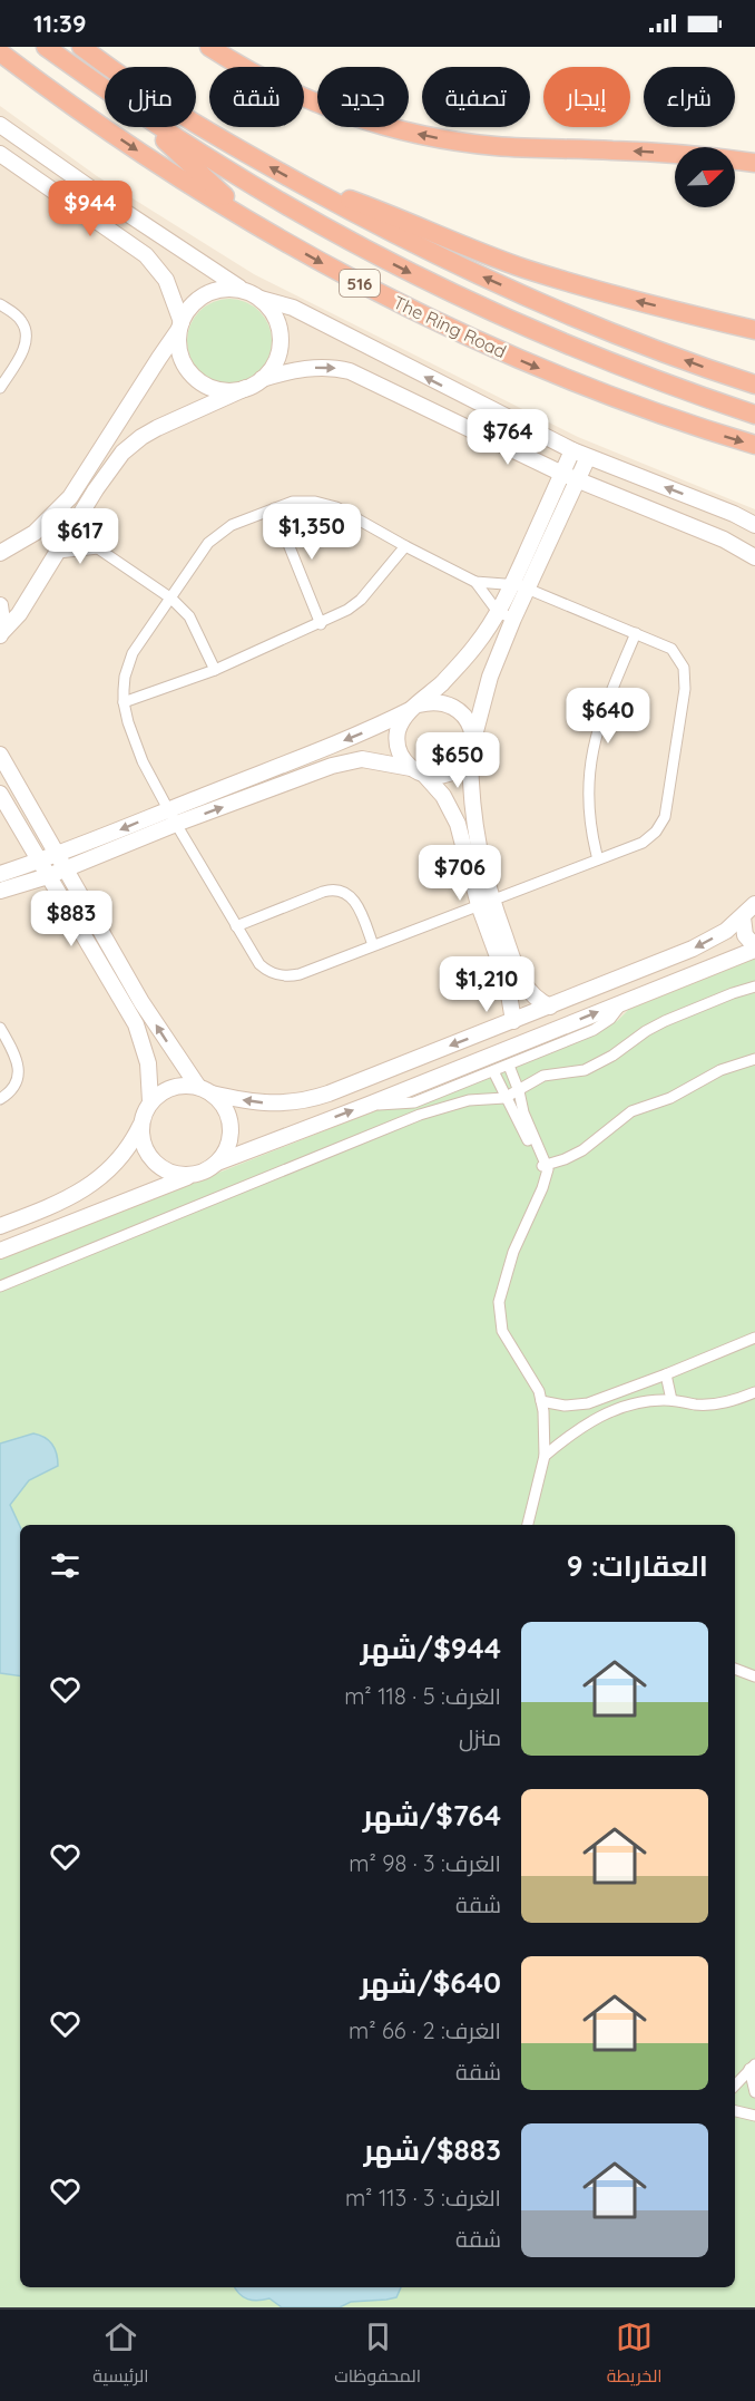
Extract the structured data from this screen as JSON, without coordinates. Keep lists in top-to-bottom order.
{
  "streets": {
    "highway": ["516", "The Ring Road"]
  },
  "crossings": [
    ["516", "The Ring Road"]
  ],
  "north": "top right",
  "page": {
    "status": "11:39",
    "chip": [
      "شراء",
      "إيجار",
      "تصفية",
      "جديد",
      "شقة",
      "منزل"
    ],
    "price": [
      "$944",
      "$764",
      "$1,350",
      "$617",
      "$640",
      "$650",
      "$706",
      "$883",
      "$1,210"
    ],
    "heading": "العقارات: 9",
    "list": [
      {
        "name": "$944/شهر",
        "note": "الغرف: 5 · 118 m² · منزل"
      },
      {
        "name": "$764/شهر",
        "note": "الغرف: 3 · 98 m² · شقة"
      },
      {
        "name": "$640/شهر",
        "note": "الغرف: 2 · 66 m² · شقة"
      },
      {
        "name": "$883/شهر",
        "note": "الغرف: 3 · 113 m² · شقة"
      }
    ],
    "tabs": ["الخريطة", "المحفوظات", "الرئيسية"]
  }
}
